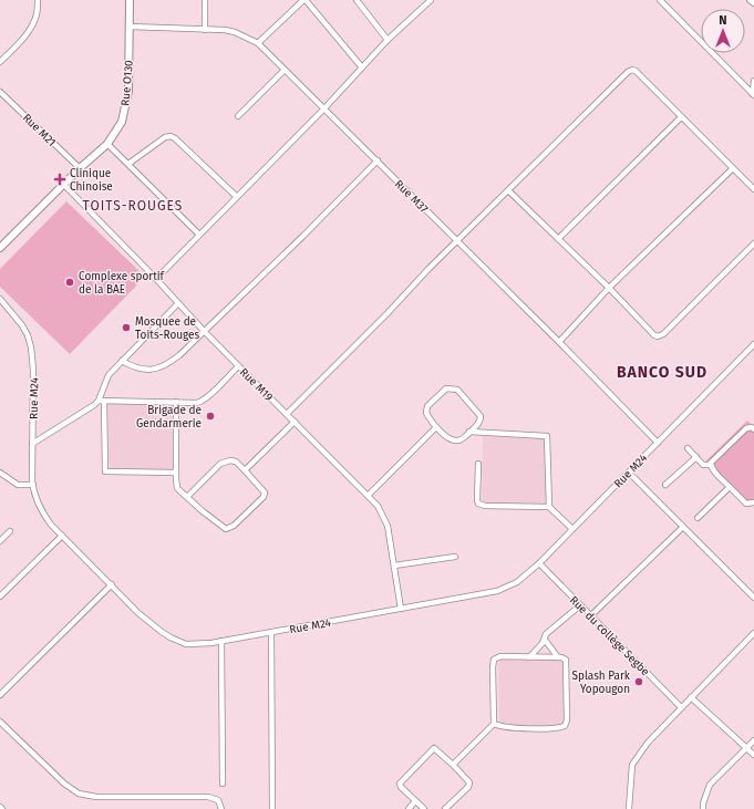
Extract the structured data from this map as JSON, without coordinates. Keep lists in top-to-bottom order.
{
  "streets": {
    "street": [
      "Rue O130",
      "Rue M21",
      "Rue M37",
      "Rue M19",
      "Rue M24",
      "Rue du collège Segbe"
    ]
  },
  "crossings": [
    ["Rue O130", "Rue M21"],
    ["Rue O130", "Rue M37"],
    ["Rue O130", "Rue M19"],
    ["Rue M37", "Rue M24"],
    ["Rue M19", "Rue M24"],
    ["Rue M24", "Rue du collège Segbe"]
  ],
  "districts": ["TOITS-ROUGES", "BANCO SUD"],
  "places": {
    "health": ["Clinique Chinoise"],
    "other": [
      "Complexe sportif de la BAE",
      "Mosquee de Toits-Rouges",
      "Brigade de Gendarmerie",
      "Splash Park Yopougon"
    ]
  },
  "north": "top"
}
